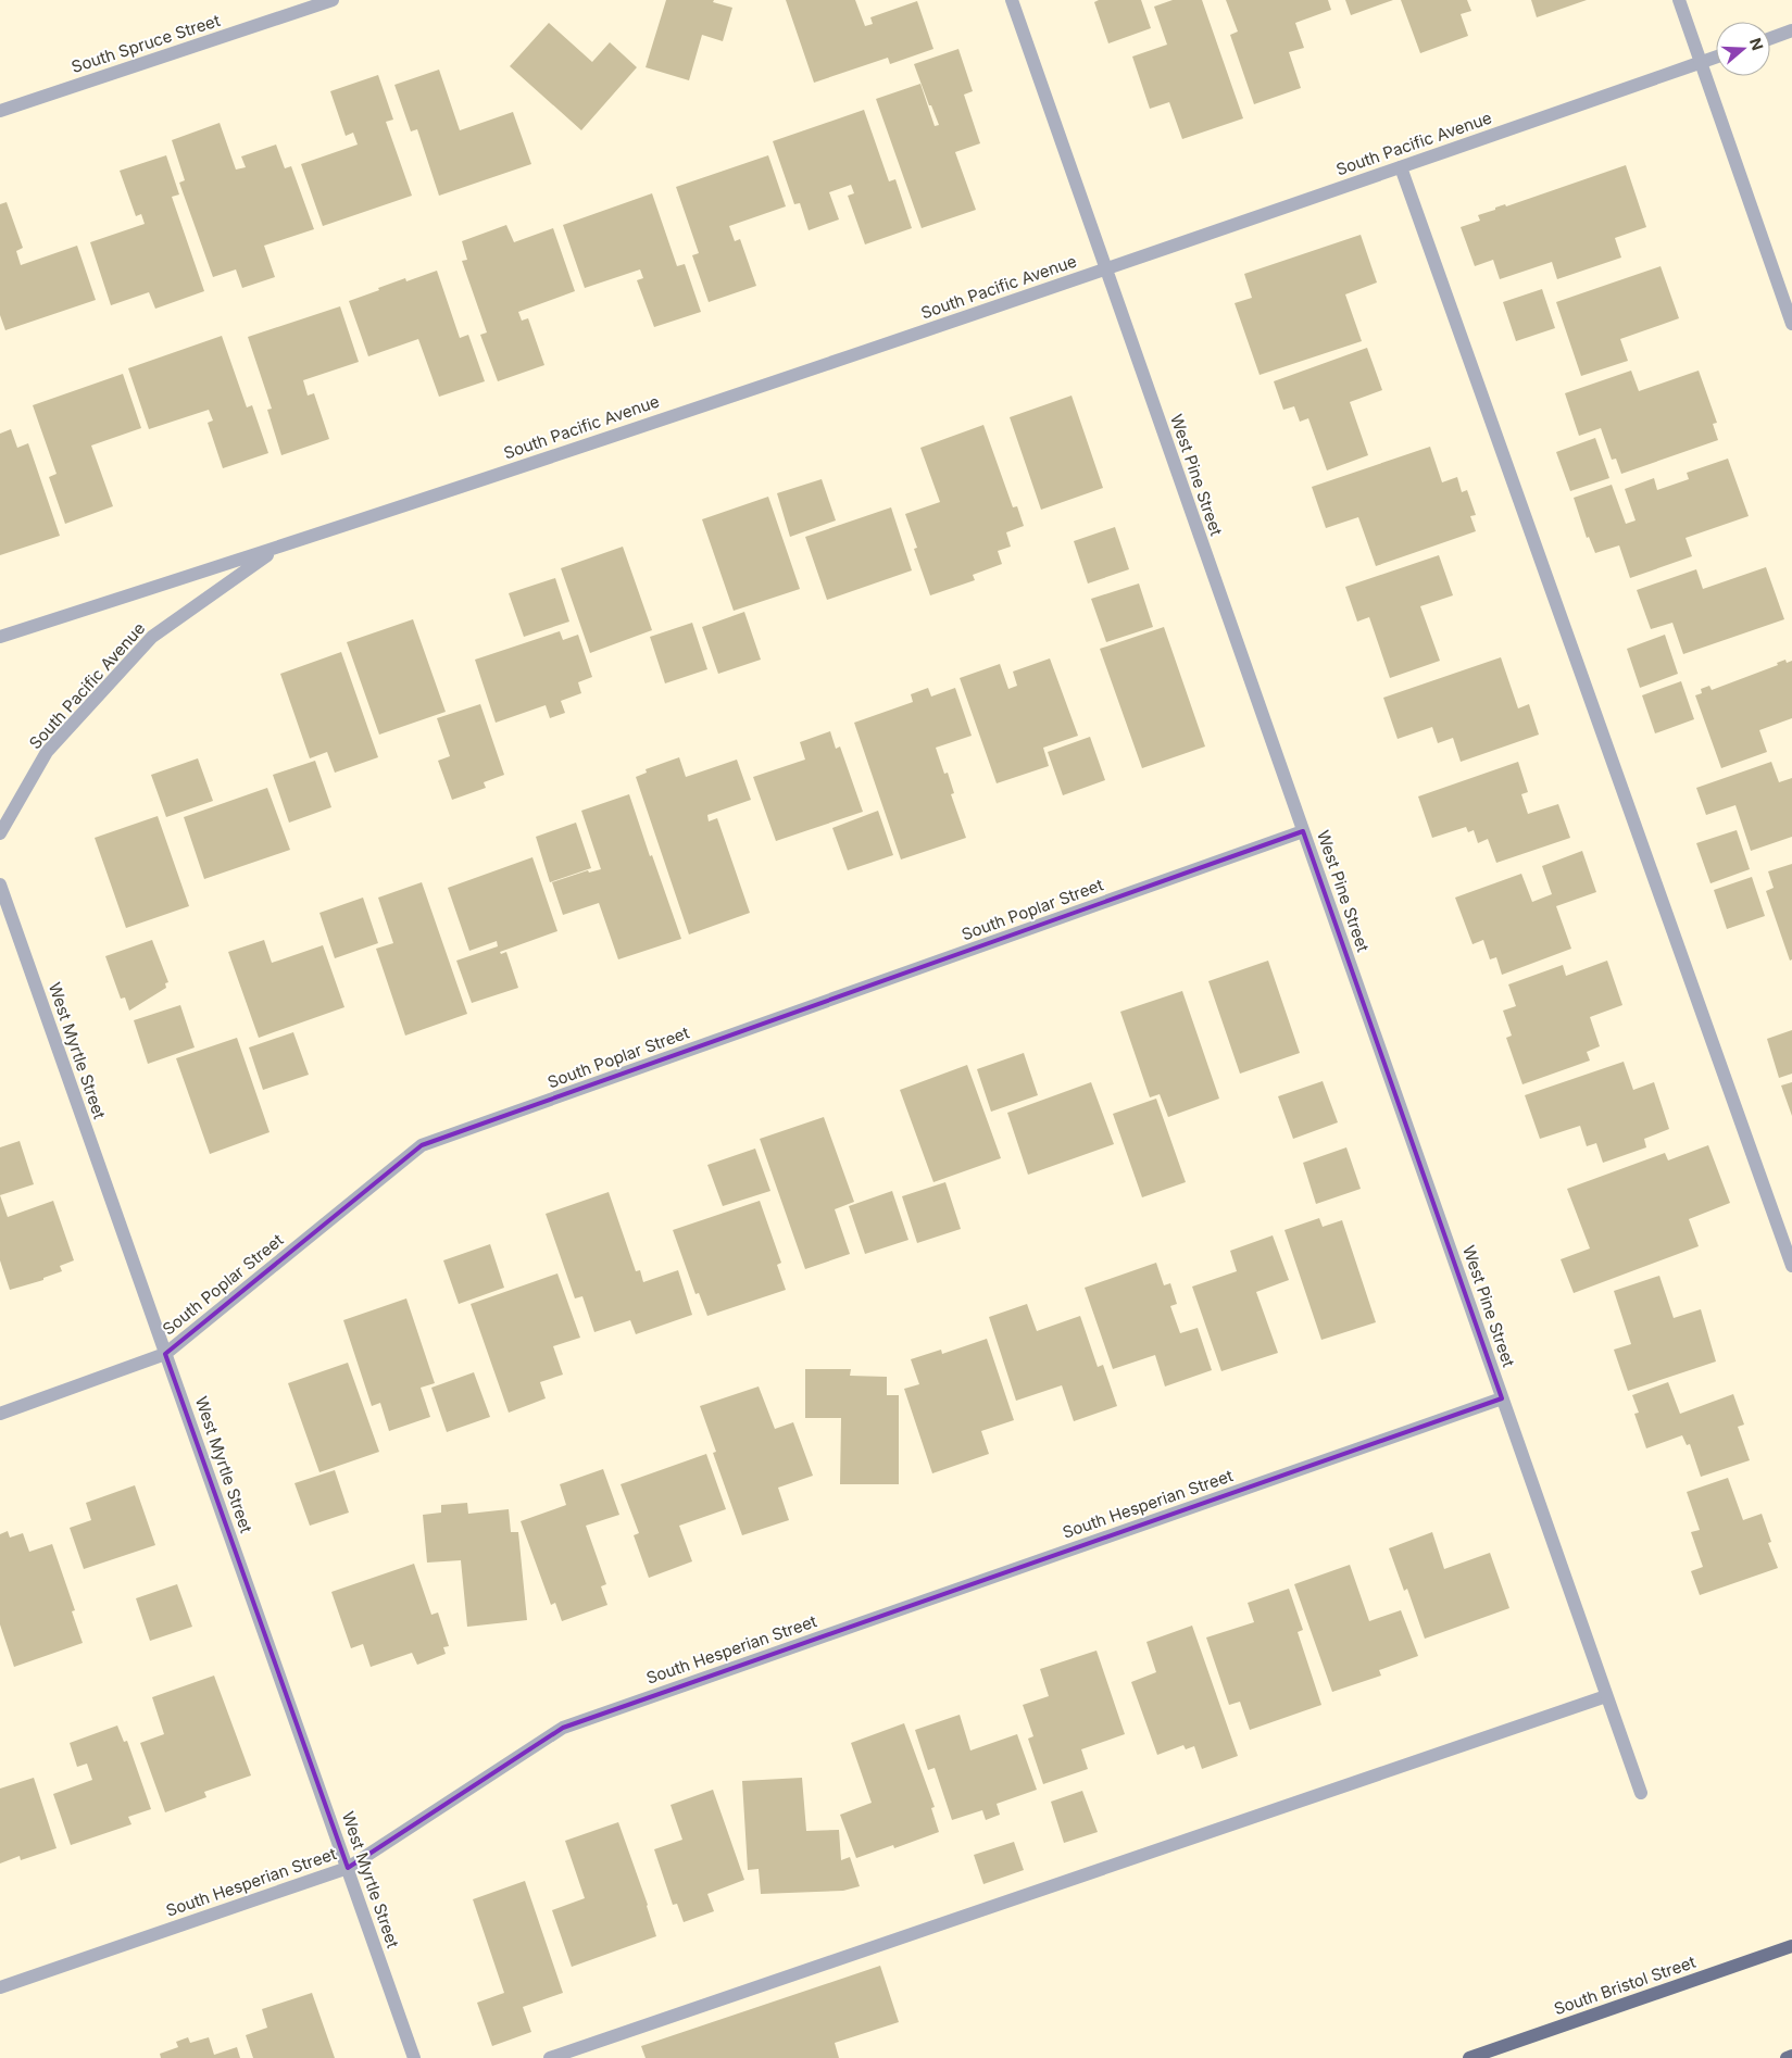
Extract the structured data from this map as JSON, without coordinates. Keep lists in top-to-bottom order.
{
  "streets": {
    "main road": ["South Bristol Street"],
    "street": [
      "South Spruce Street",
      "South Pacific Avenue",
      "West Pine Street",
      "South Poplar Street",
      "West Myrtle Street",
      "South Hesperian Street"
    ]
  },
  "crossings": [
    ["South Pacific Avenue", "West Pine Street"],
    ["West Pine Street", "South Poplar Street"],
    ["West Pine Street", "South Hesperian Street"],
    ["South Poplar Street", "West Myrtle Street"],
    ["West Myrtle Street", "South Hesperian Street"]
  ],
  "north": "right"
}
